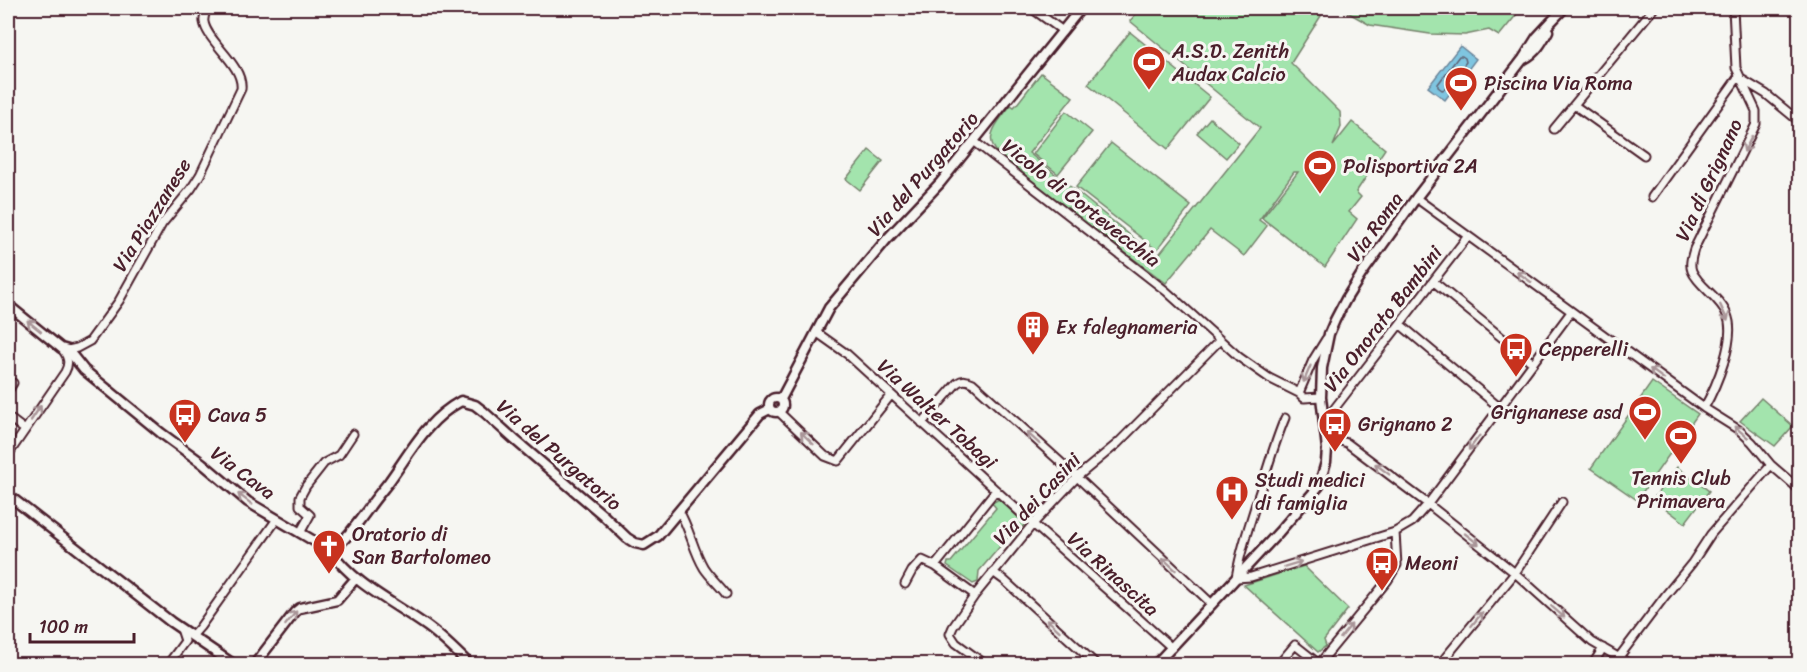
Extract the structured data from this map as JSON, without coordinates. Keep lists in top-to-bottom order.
{
  "streets": {
    "street": [
      "Via del Purgatorio",
      "Via di Grignano",
      "Vicolo di Cortevecchia",
      "Via Piazzanese",
      "Via Roma",
      "Via Onorato Bambini",
      "Via Walter Tobagi",
      "Via Cava",
      "Via dei Casini",
      "Via Rinascita"
    ]
  },
  "crossings": [
    ["Via del Purgatorio", "Vicolo di Cortevecchia"],
    ["Via del Purgatorio", "Via Walter Tobagi"],
    ["Via del Purgatorio", "Via Cava"],
    ["Vicolo di Cortevecchia", "Via dei Casini"],
    ["Via Piazzanese", "Via Cava"],
    ["Via Roma", "Via Onorato Bambini"],
    ["Via Roma", "Via Rinascita"],
    ["Via Walter Tobagi", "Via dei Casini"],
    ["Via Walter Tobagi", "Via Rinascita"],
    ["Via dei Casini", "Via Rinascita"]
  ],
  "one_way": ["Via di Grignano", "Via Cava"],
  "places": {
    "sports": [
      "A.S.D. Zenith Audax Calcio",
      "Piscina Via Roma",
      "Polisportiva 2A",
      "Grignanese asd",
      "Tennis Club Primavera"
    ],
    "building": ["Ex falegnameria"],
    "bus stop": [
      "Cepperelli",
      "Cava 5",
      "Grignano 2",
      "Meoni"
    ],
    "hospital": ["Studi medici di famiglia"],
    "church": ["Oratorio di San Bartolomeo"]
  },
  "scale_bar": "100 m"
}
